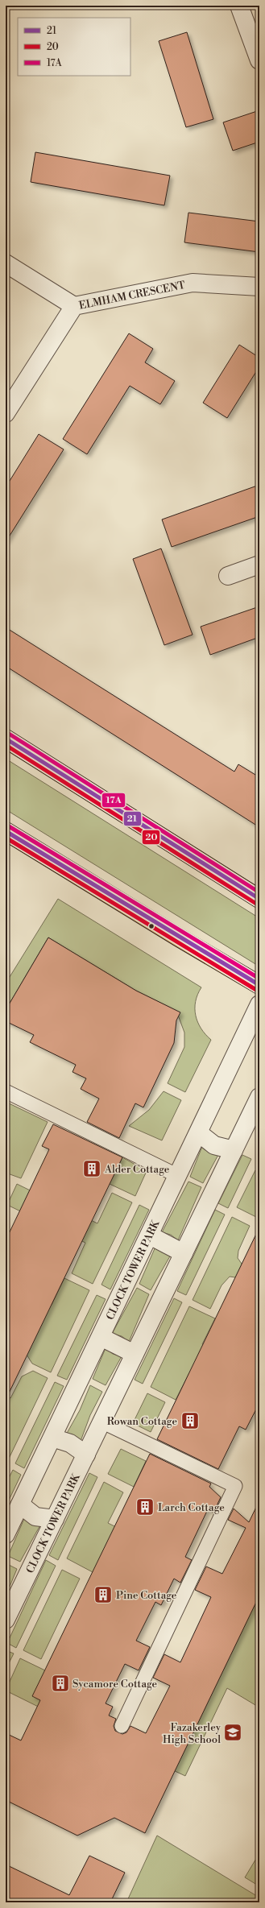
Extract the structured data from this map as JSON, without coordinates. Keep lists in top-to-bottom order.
{
  "streets": {
    "street": ["ELMHAM CRESCENT", "CLOCK TOWER PARK"]
  },
  "places": {
    "building": [
      "Alder Cottage",
      "Rowan Cottage",
      "Larch Cottage",
      "Pine Cottage",
      "Sycamore Cottage"
    ],
    "school or university": ["Fazakerley High School"]
  },
  "lines": ["transit line 17A", "transit line 21", "transit line 20"],
  "legend": ["21", "20", "17A"]
}
